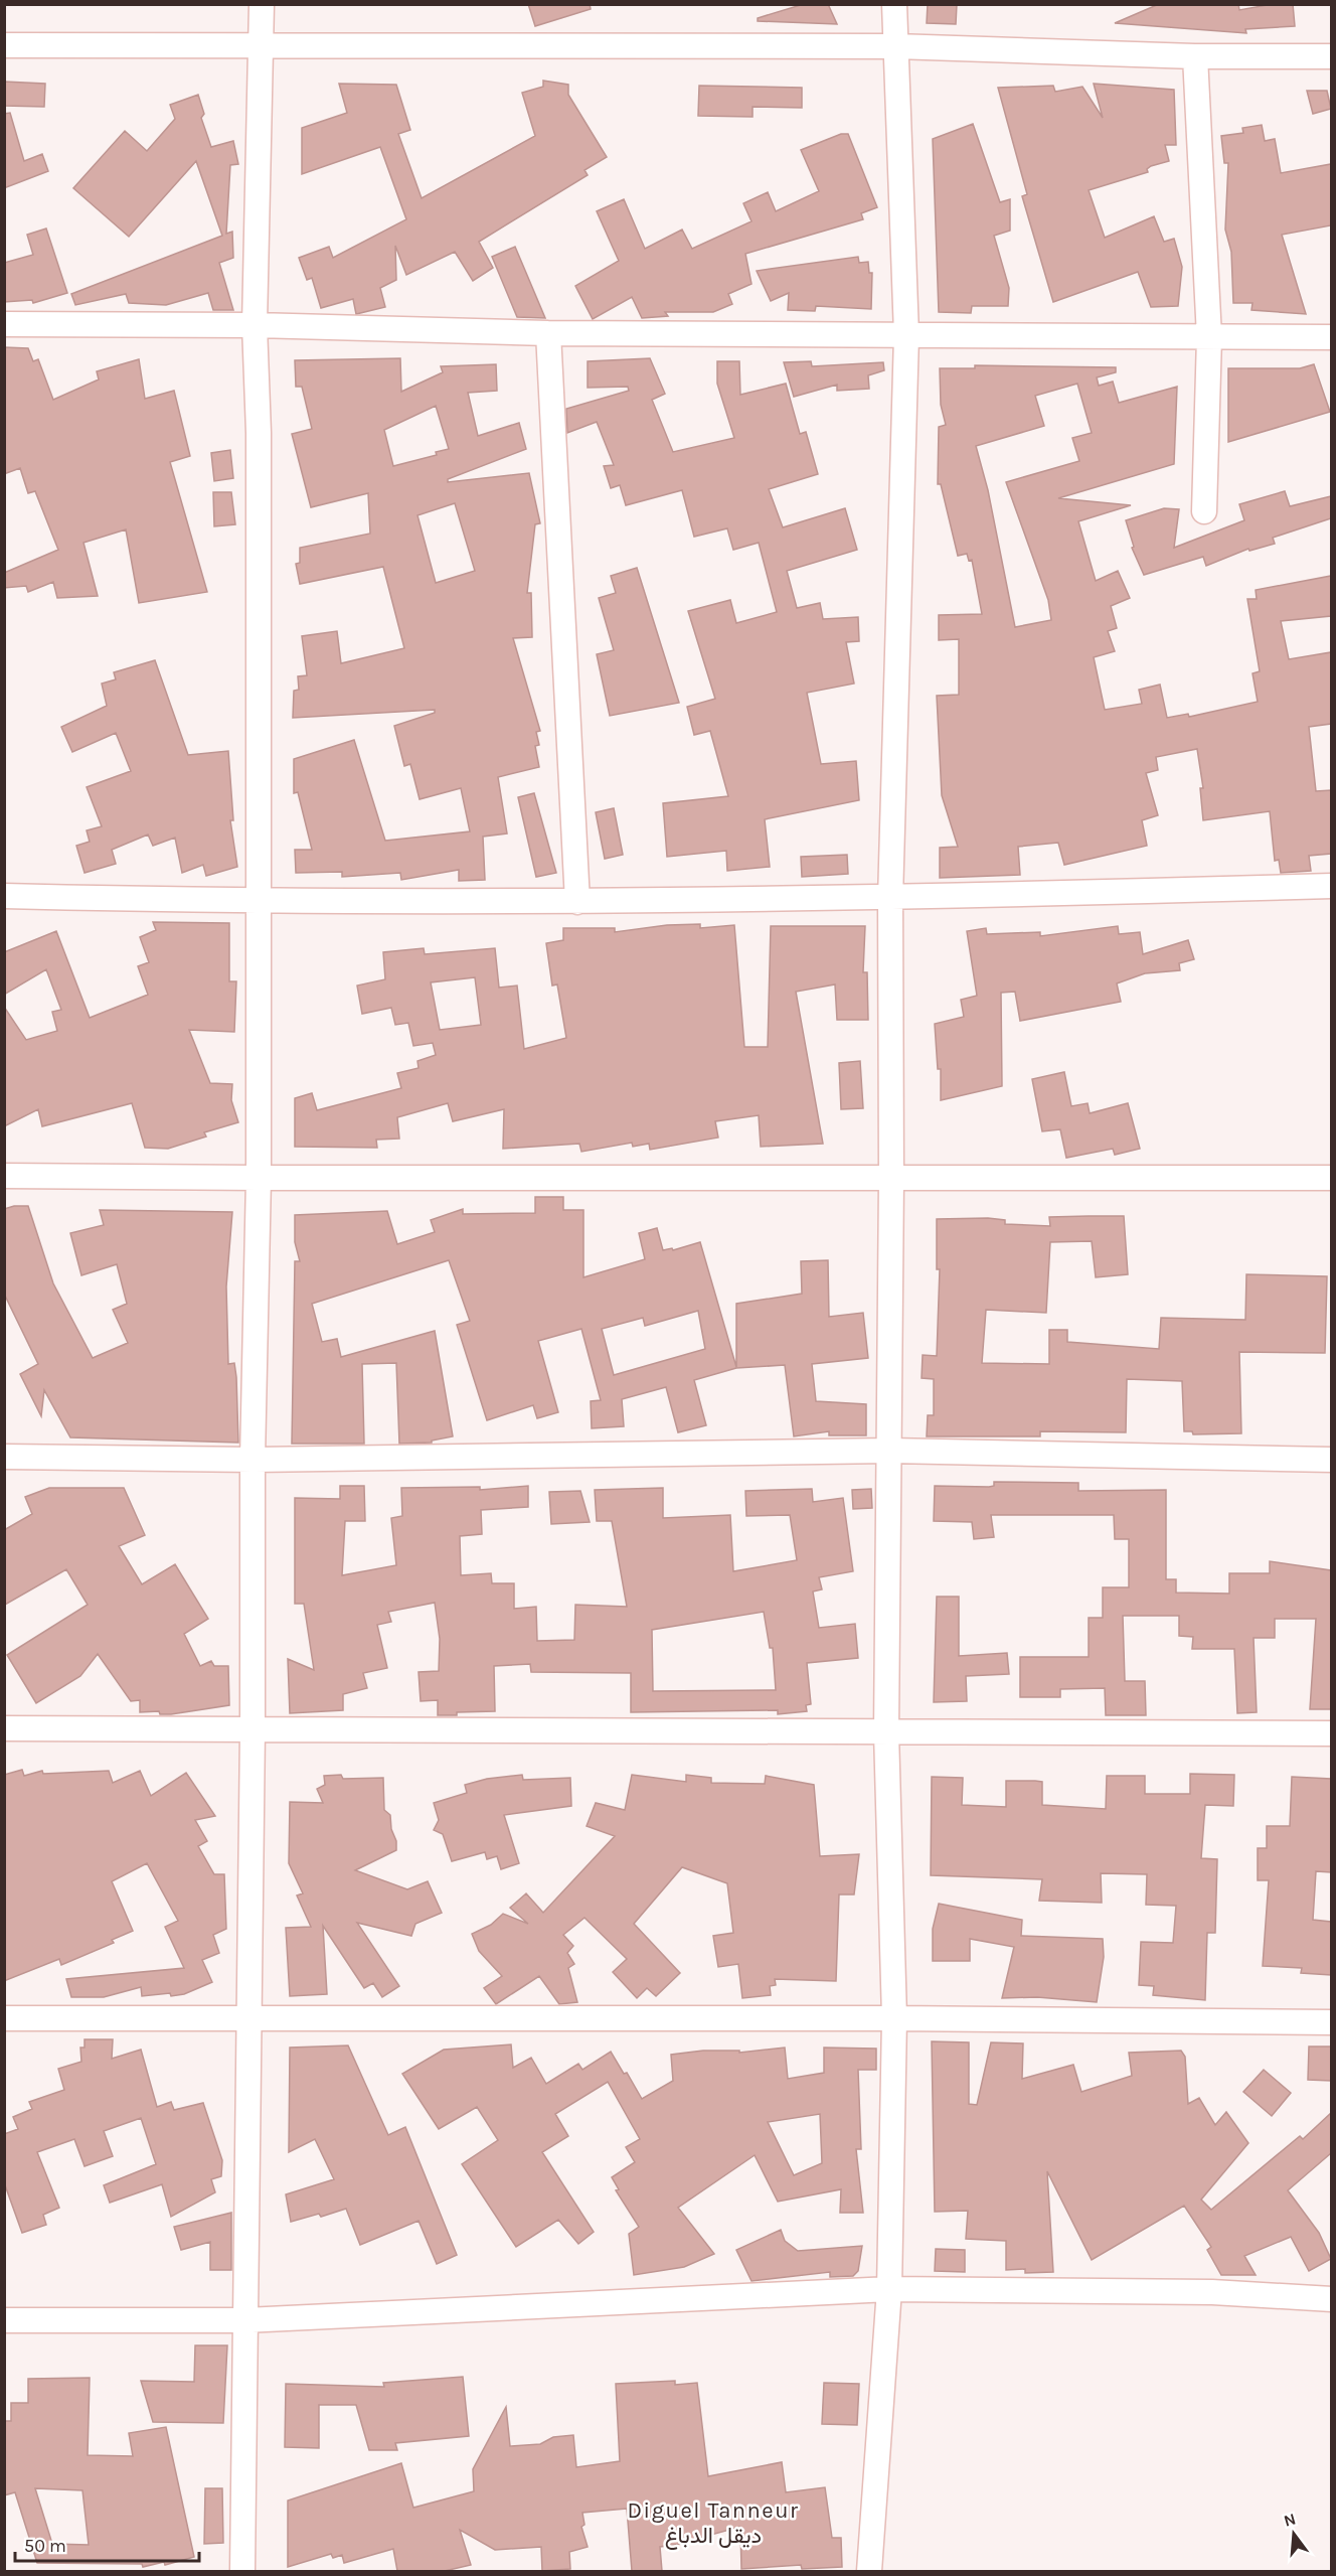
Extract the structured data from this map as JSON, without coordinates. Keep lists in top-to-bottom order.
{
  "districts": ["Diguel Tanneur ديقل الدباغ"],
  "scale_bar": "50 m",
  "north": "top"
}
